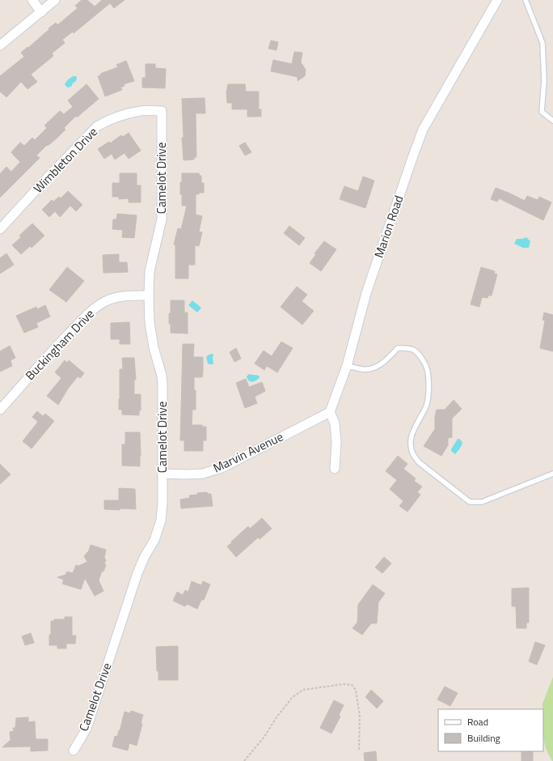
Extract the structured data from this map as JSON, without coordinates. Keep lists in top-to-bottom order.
{
  "streets": {
    "street": [
      "Wimbleton Drive",
      "Camelot Drive",
      "Marion Road",
      "Buckingham Drive",
      "Marvin Avenue"
    ]
  },
  "crossings": [
    ["Wimbleton Drive", "Camelot Drive"],
    ["Camelot Drive", "Buckingham Drive"],
    ["Camelot Drive", "Marvin Avenue"],
    ["Marion Road", "Marvin Avenue"]
  ],
  "legend": ["Road", "Building"]
}
